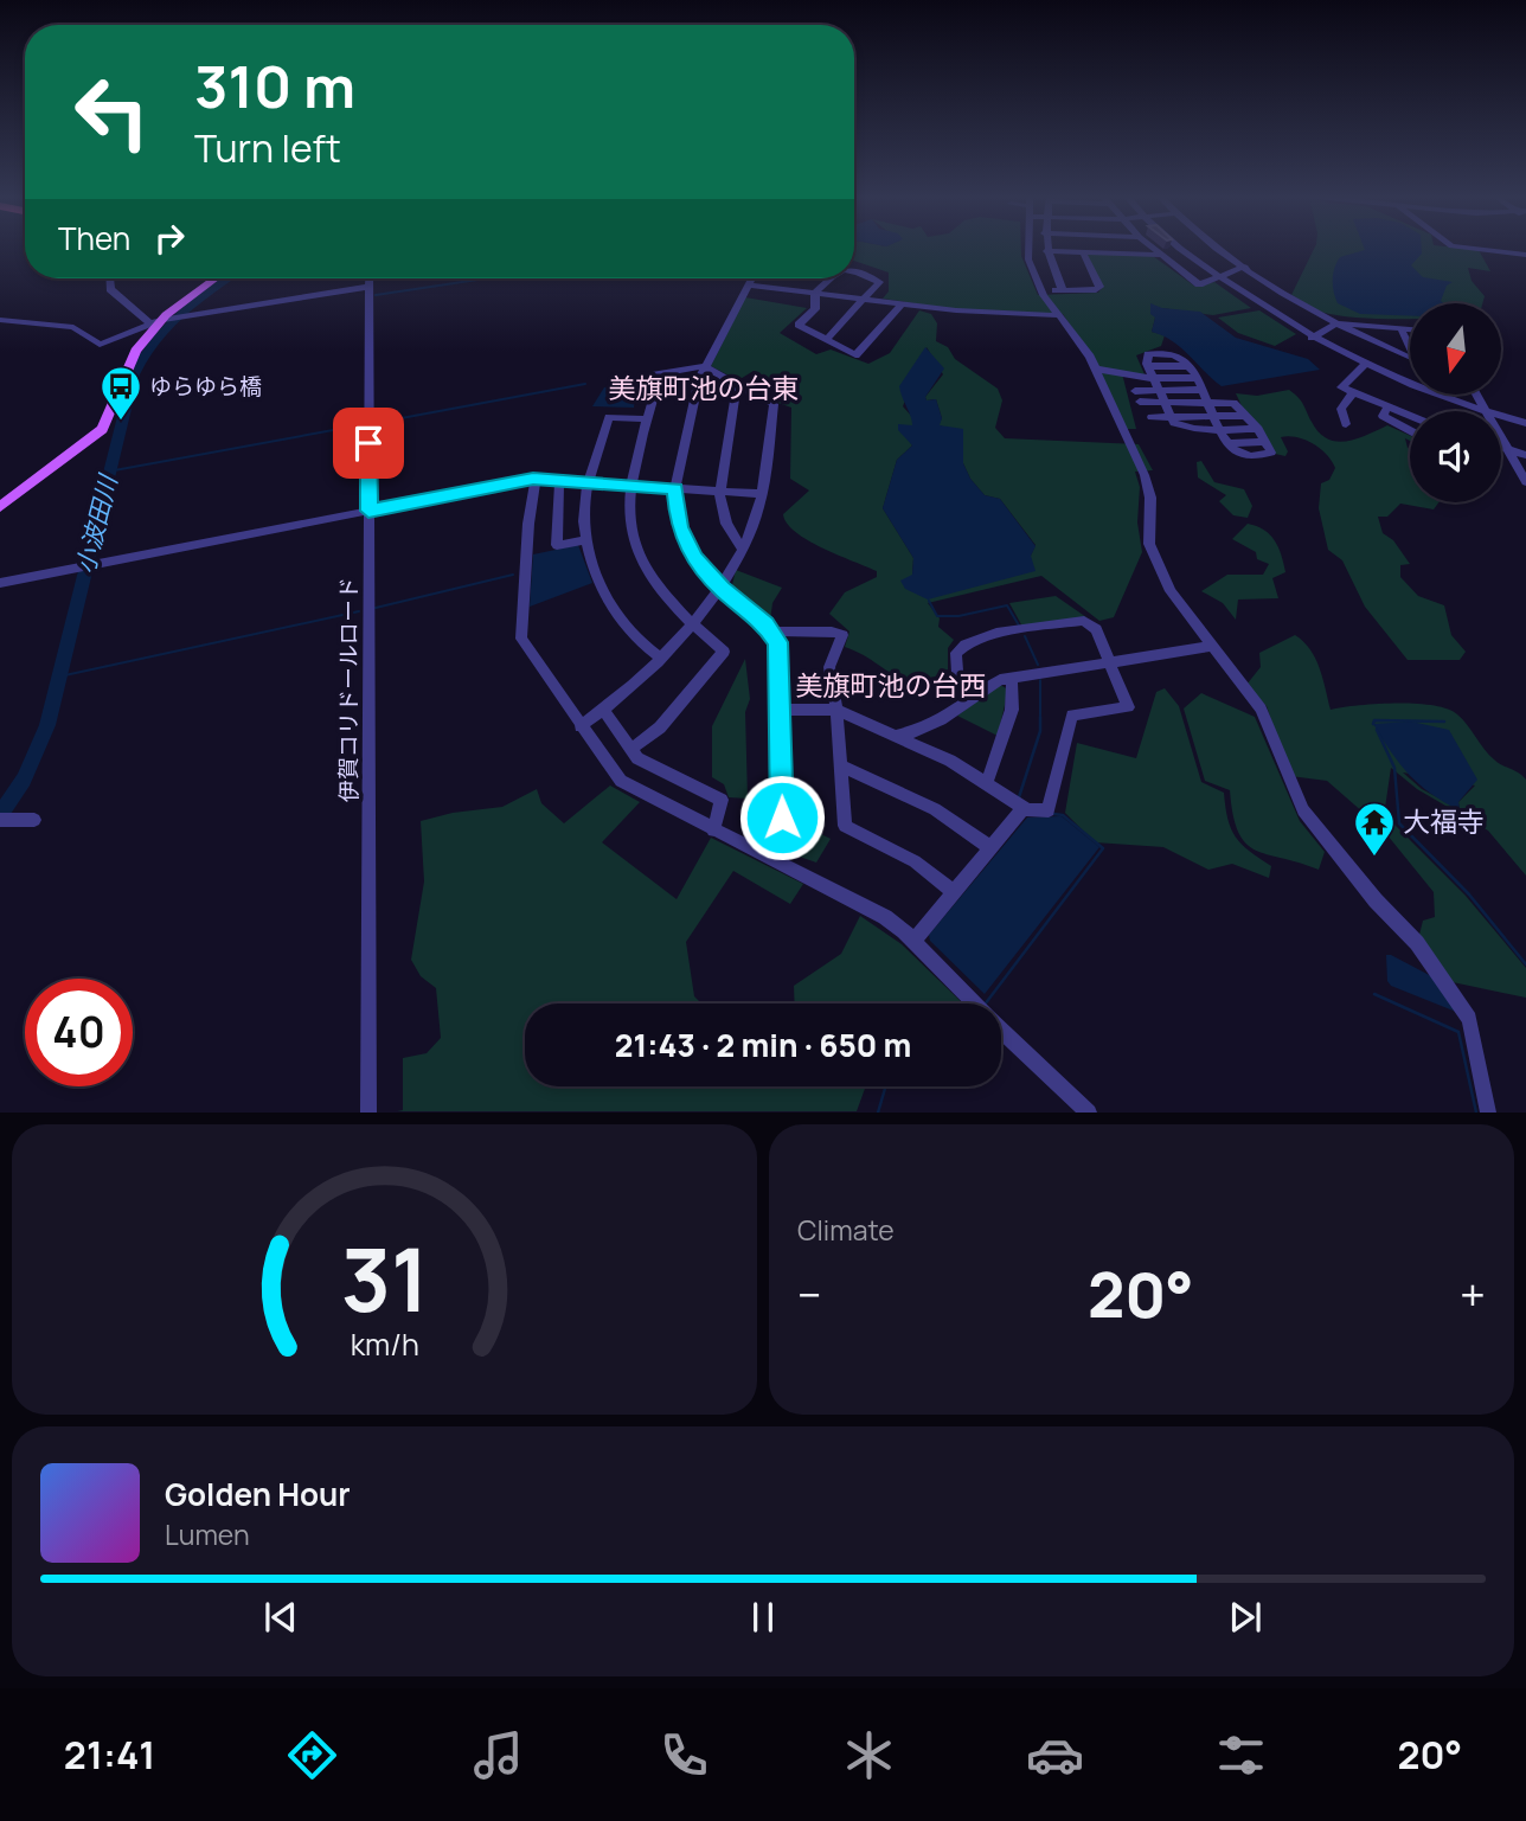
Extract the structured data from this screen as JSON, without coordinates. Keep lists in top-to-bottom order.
{
  "streets": {
    "street": ["伊賀コリドールロード"]
  },
  "districts": ["美旗町池の台東", "美旗町池の台西"],
  "water": ["小波田川"],
  "places": {
    "bus stop": ["ゆらゆら橋"],
    "temple": ["大福寺"]
  },
  "north": "bottom",
  "page": {
    "turn": ["310 m", "Turn left"],
    "then": "Then",
    "limit": "40",
    "trip": "21:43 · 2 min · 650 m",
    "tile": "Climate",
    "heat": ["−", "20°", "+"],
    "song": ["Golden Hour", "Lumen"],
    "tabs": ["21:41", "20°"],
    "gauge": ["31", "km/h"]
  }
}
